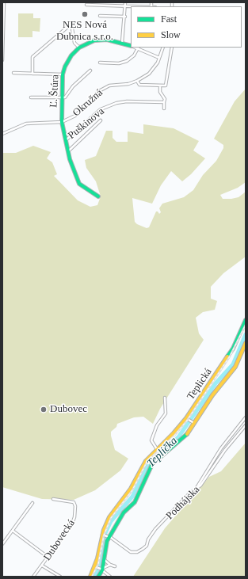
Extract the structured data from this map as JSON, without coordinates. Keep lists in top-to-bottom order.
{
  "streets": {
    "street": [
      "Ľ. Štúra",
      "Okružná",
      "Puškinova",
      "Teplická",
      "Podhájska",
      "Dubovecká"
    ]
  },
  "crossings": [
    ["Ľ. Štúra", "Okružná"],
    ["Ľ. Štúra", "Puškinova"],
    ["Teplická", "Podhájska"]
  ],
  "water": ["Teplička"],
  "places": ["NES Nová Dubnica s.r.o.", "Dubovec"],
  "legend": ["Fast", "Slow"]
}
